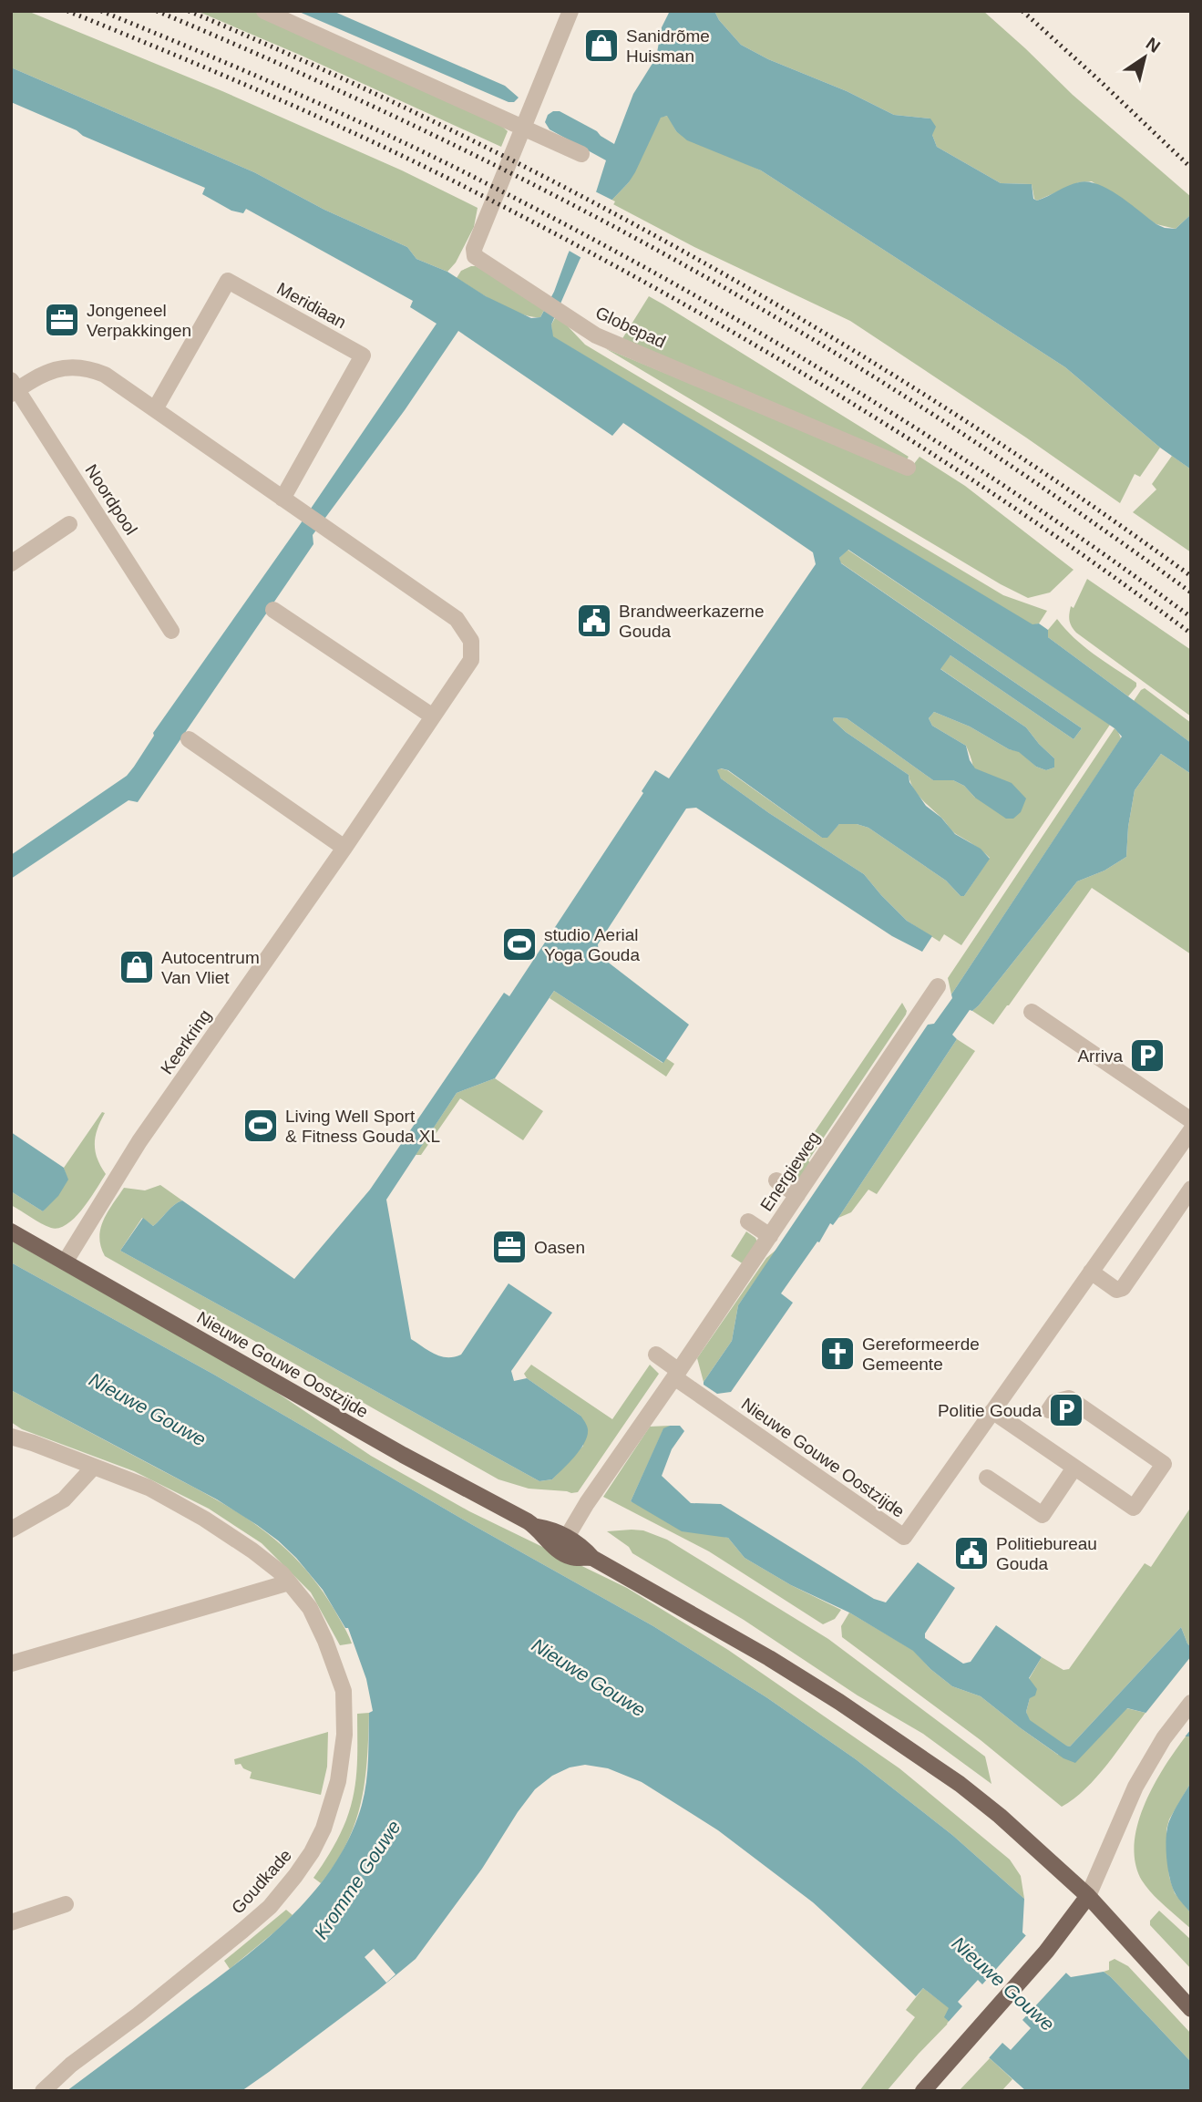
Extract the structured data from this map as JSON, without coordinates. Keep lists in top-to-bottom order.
{
  "streets": {
    "main road": ["Nieuwe Gouwe Oostzijde"],
    "street": [
      "Meridiaan",
      "Globepad",
      "Noordpool",
      "Keerkring",
      "Energieweg",
      "Goudkade"
    ]
  },
  "crossings": [
    ["Meridiaan", "Keerkring"],
    ["Keerkring", "Nieuwe Gouwe Oostzijde"],
    ["Energieweg", "Nieuwe Gouwe Oostzijde"]
  ],
  "water": ["Nieuwe Gouwe", "Kromme Gouwe"],
  "places": {
    "shop": ["Sanidrõme Huisman", "Autocentrum Van Vliet"],
    "office": ["Jongeneel Verpakkingen", "Oasen"],
    "public building": ["Brandweerkazerne Gouda", "Politiebureau Gouda"],
    "sports": ["studio Aerial Yoga Gouda", "Living Well Sport & Fitness Gouda XL"],
    "parking": ["Arriva", "Politie Gouda"],
    "church": ["Gereformeerde Gemeente"]
  },
  "north": "top right"
}
